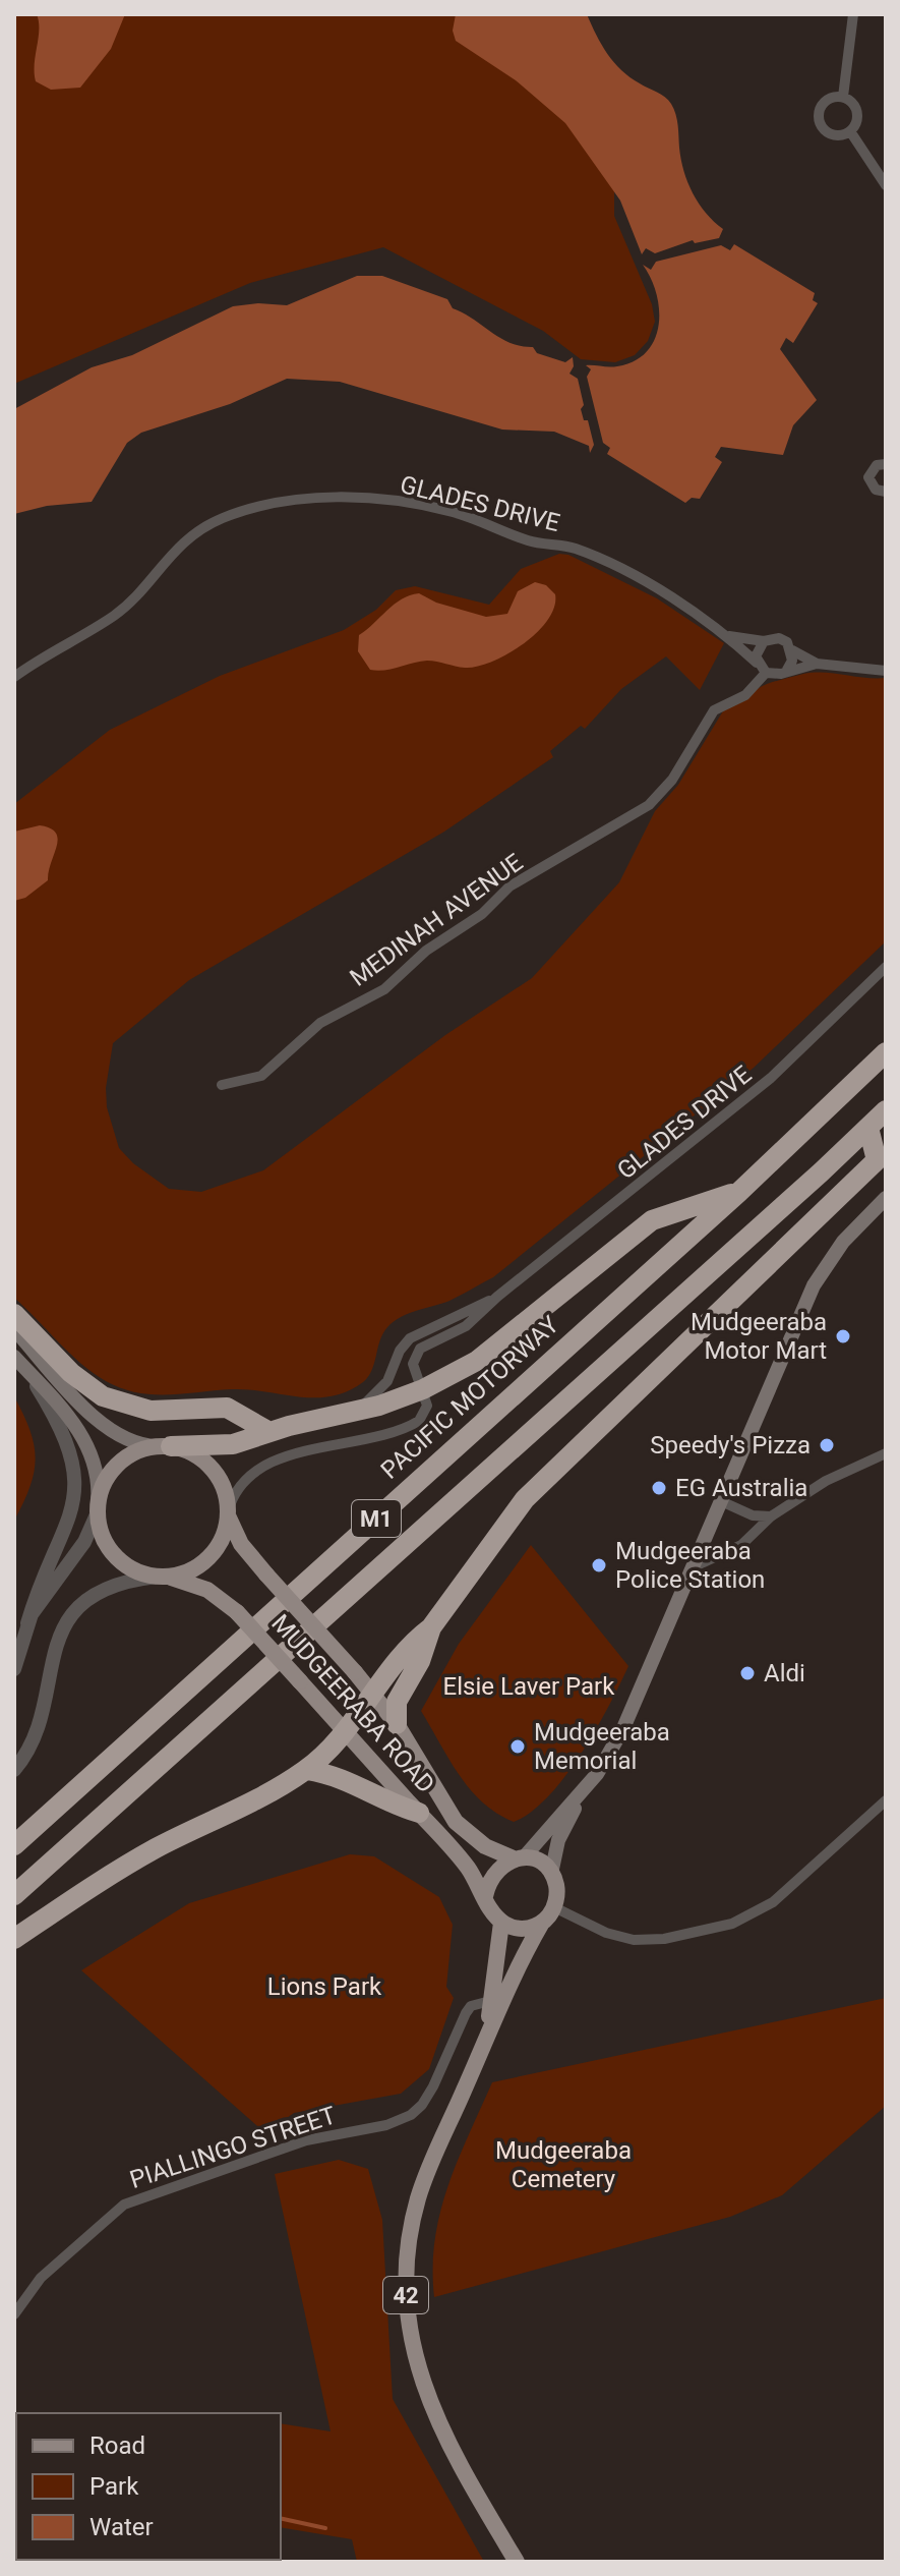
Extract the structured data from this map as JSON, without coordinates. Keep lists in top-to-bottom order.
{
  "streets": {
    "highway": ["PACIFIC MOTORWAY", "M1"],
    "main road": ["MUDGEERABA ROAD", "42"],
    "street": ["GLADES DRIVE", "MEDINAH AVENUE", "PIALLINGO STREET"]
  },
  "crossings": [
    ["GLADES DRIVE", "MEDINAH AVENUE"],
    ["GLADES DRIVE", "M1"],
    ["PACIFIC MOTORWAY", "M1"],
    ["M1", "MUDGEERABA ROAD"],
    ["MUDGEERABA ROAD", "42"],
    ["PIALLINGO STREET", "42"]
  ],
  "parks": ["Elsie Laver Park", "Lions Park", "Mudgeeraba Cemetery"],
  "places": [
    "Mudgeeraba Motor Mart",
    "Speedy's Pizza",
    "EG Australia",
    "Mudgeeraba Police Station",
    "Aldi",
    "Mudgeeraba Memorial"
  ],
  "legend": ["Road", "Park", "Water"]
}
